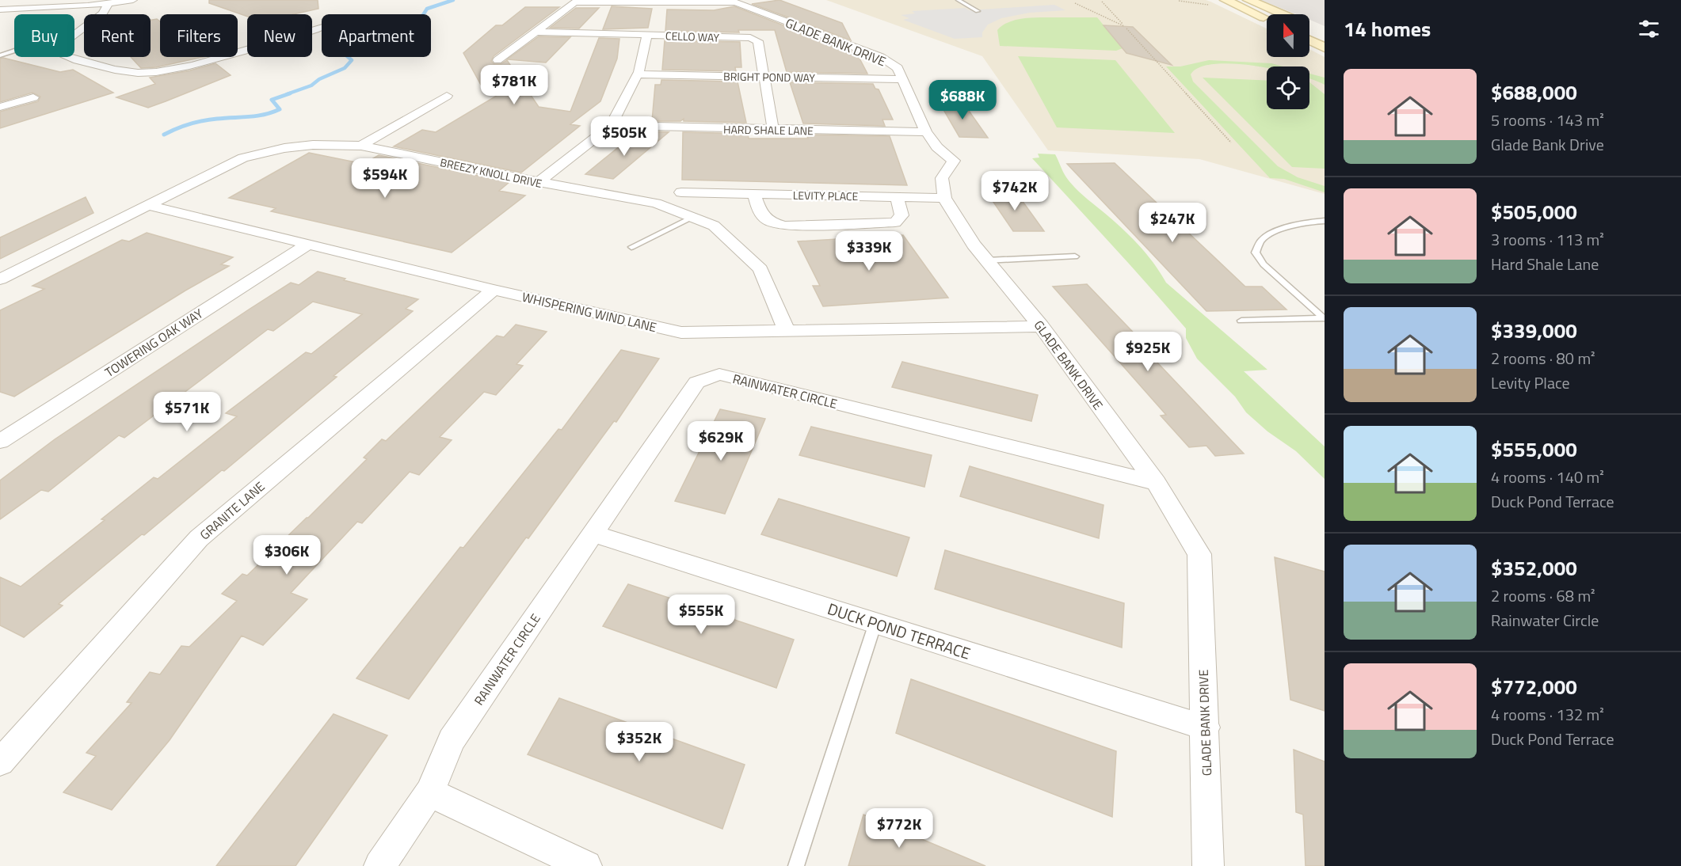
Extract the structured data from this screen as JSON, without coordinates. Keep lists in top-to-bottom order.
{
  "streets": {
    "street": [
      "CELLO WAY",
      "GLADE BANK DRIVE",
      "BRIGHT POND WAY",
      "HARD SHALE LANE",
      "BREEZY KNOLL DRIVE",
      "LEVITY PLACE",
      "WHISPERING WIND LANE",
      "TOWERING OAK WAY",
      "RAINWATER CIRCLE",
      "GRANITE LANE",
      "DUCK POND TERRACE"
    ]
  },
  "crossings": [
    ["CELLO WAY", "BRIGHT POND WAY"],
    ["CELLO WAY", "HARD SHALE LANE"],
    ["GLADE BANK DRIVE", "BRIGHT POND WAY"],
    ["GLADE BANK DRIVE", "HARD SHALE LANE"],
    ["GLADE BANK DRIVE", "LEVITY PLACE"],
    ["GLADE BANK DRIVE", "WHISPERING WIND LANE"],
    ["GLADE BANK DRIVE", "RAINWATER CIRCLE"],
    ["GLADE BANK DRIVE", "DUCK POND TERRACE"],
    ["BREEZY KNOLL DRIVE", "WHISPERING WIND LANE"],
    ["WHISPERING WIND LANE", "TOWERING OAK WAY"],
    ["WHISPERING WIND LANE", "GRANITE LANE"],
    ["RAINWATER CIRCLE", "DUCK POND TERRACE"]
  ],
  "north": "top",
  "page": {
    "heading": "14 homes",
    "chip": [
      "Buy",
      "Rent",
      "Filters",
      "New",
      "Apartment"
    ],
    "list": [
      {
        "name": "$688,000",
        "note": "5 rooms · 143 m² · Glade Bank Drive"
      },
      {
        "name": "$505,000",
        "note": "3 rooms · 113 m² · Hard Shale Lane"
      },
      {
        "name": "$339,000",
        "note": "2 rooms · 80 m² · Levity Place"
      },
      {
        "name": "$555,000",
        "note": "4 rooms · 140 m² · Duck Pond Terrace"
      },
      {
        "name": "$352,000",
        "note": "2 rooms · 68 m² · Rainwater Circle"
      },
      {
        "name": "$772,000",
        "note": "4 rooms · 132 m² · Duck Pond Terrace"
      }
    ],
    "price": [
      "$781K",
      "$688K",
      "$505K",
      "$594K",
      "$742K",
      "$247K",
      "$339K",
      "$925K",
      "$571K",
      "$629K",
      "$306K",
      "$555K",
      "$352K",
      "$772K"
    ]
  }
}
